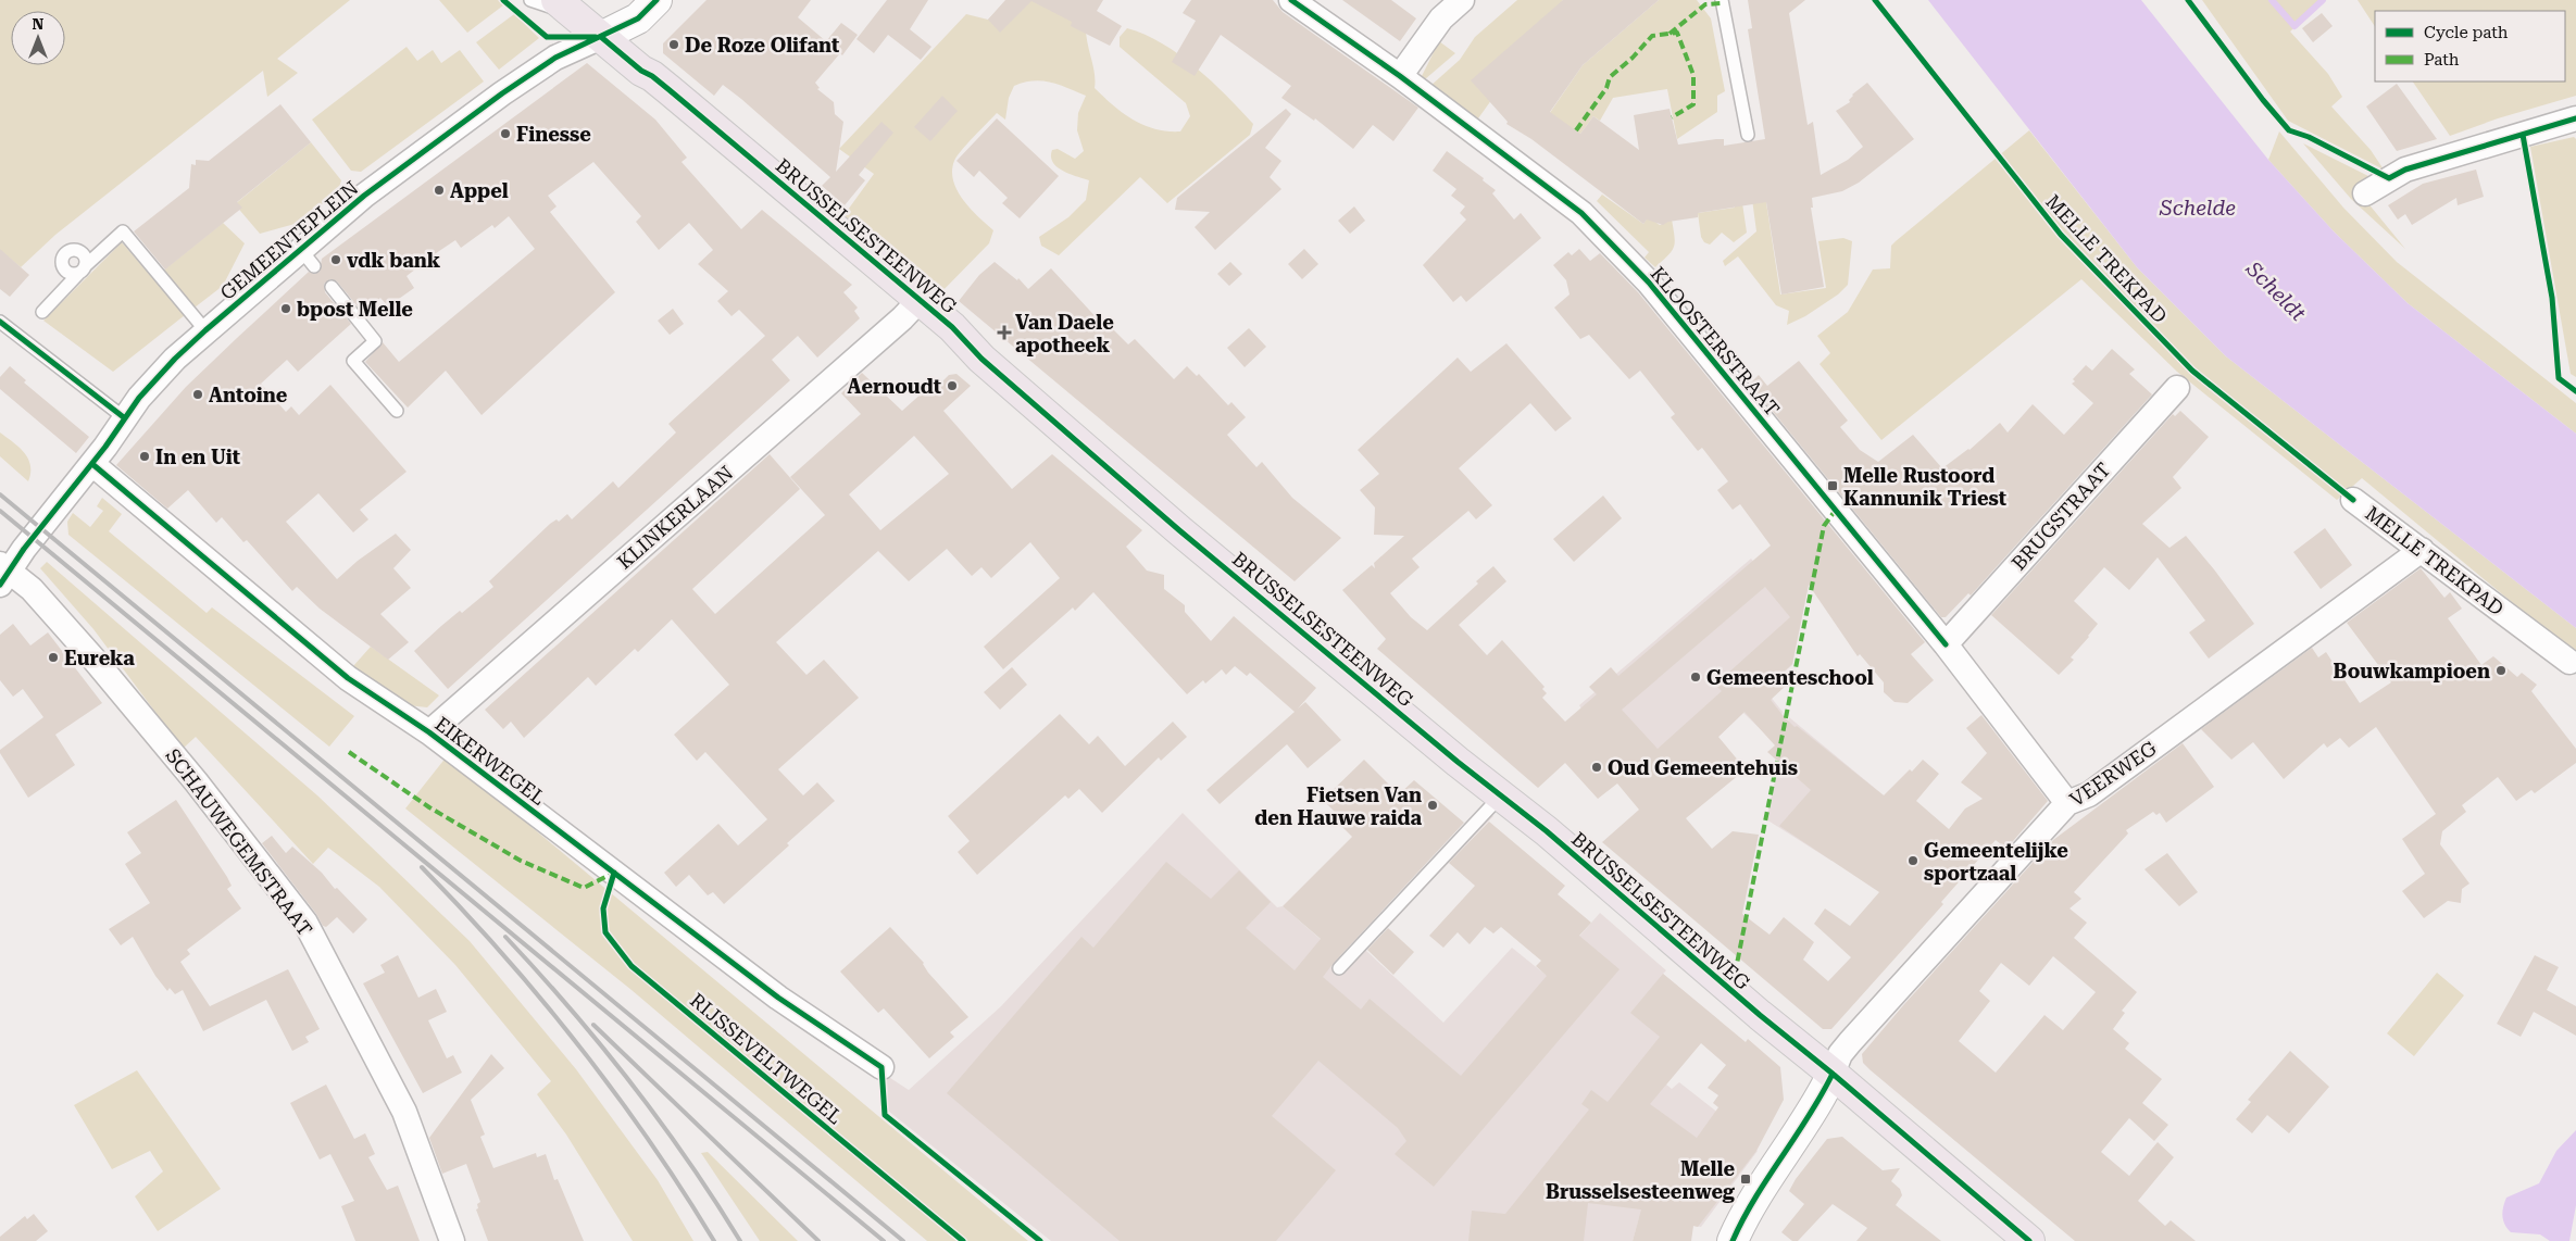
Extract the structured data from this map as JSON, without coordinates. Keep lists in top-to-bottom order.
{
  "streets": {
    "main road": ["BRUSSELSESTEENWEG"],
    "street": [
      "GEMEENTEPLEIN",
      "MELLE TREKPAD",
      "KLOOSTERSTRAAT",
      "BRUGSTRAAT",
      "KLINKERLAAN",
      "EIKERWEGEL",
      "VEERWEG",
      "SCHAUWEGEMSTRAAT"
    ],
    "cycle path": ["RIJSSEVELTWEGEL"]
  },
  "crossings": [
    ["BRUSSELSESTEENWEG", "GEMEENTEPLEIN"],
    ["BRUSSELSESTEENWEG", "KLINKERLAAN"],
    ["BRUSSELSESTEENWEG", "VEERWEG"],
    ["GEMEENTEPLEIN", "EIKERWEGEL"],
    ["MELLE TREKPAD", "VEERWEG"],
    ["KLOOSTERSTRAAT", "BRUGSTRAAT"],
    ["KLOOSTERSTRAAT", "VEERWEG"],
    ["KLINKERLAAN", "EIKERWEGEL"]
  ],
  "water": ["Schelde", "Scheldt"],
  "places": {
    "other": [
      "De Roze Olifant",
      "Finesse",
      "Appel",
      "vdk bank",
      "bpost Melle",
      "Aernoudt",
      "Antoine",
      "In en Uit",
      "Eureka",
      "Bouwkampioen",
      "Gemeenteschool",
      "Oud Gemeentehuis",
      "Fietsen Van den Hauwe raida",
      "Gemeentelijke sportzaal"
    ],
    "health": ["Van Daele apotheek"],
    "transit": ["Melle Rustoord Kannunik Triest", "Melle Brusselsesteenweg"]
  },
  "legend": ["Cycle path", "Path"],
  "north": "top"
}
